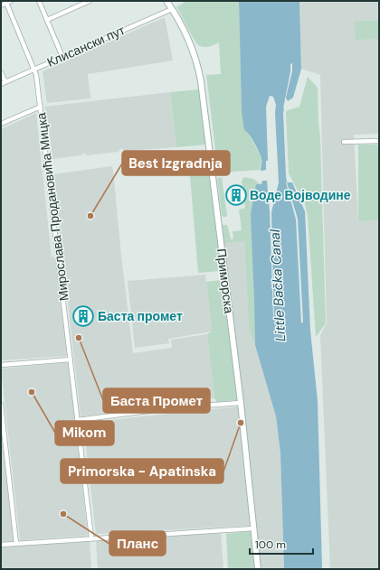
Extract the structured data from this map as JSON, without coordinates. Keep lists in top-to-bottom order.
{
  "streets": {
    "street": ["Клисански пут", "Мирослава Продановића Мицка", "Приморска"]
  },
  "crossings": [
    ["Клисански пут", "Мирослава Продановића Мицка"],
    ["Клисански пут", "Приморска"]
  ],
  "water": ["Little Bačka Canal"],
  "places": {
    "building": ["Воде Војводине", "Баста промет"],
    "other": [
      "Best Izgradnja",
      "Баста Промет",
      "Mikom",
      "Primorska - Apatinska",
      "Планс"
    ]
  },
  "scale_bar": "100 m"
}
